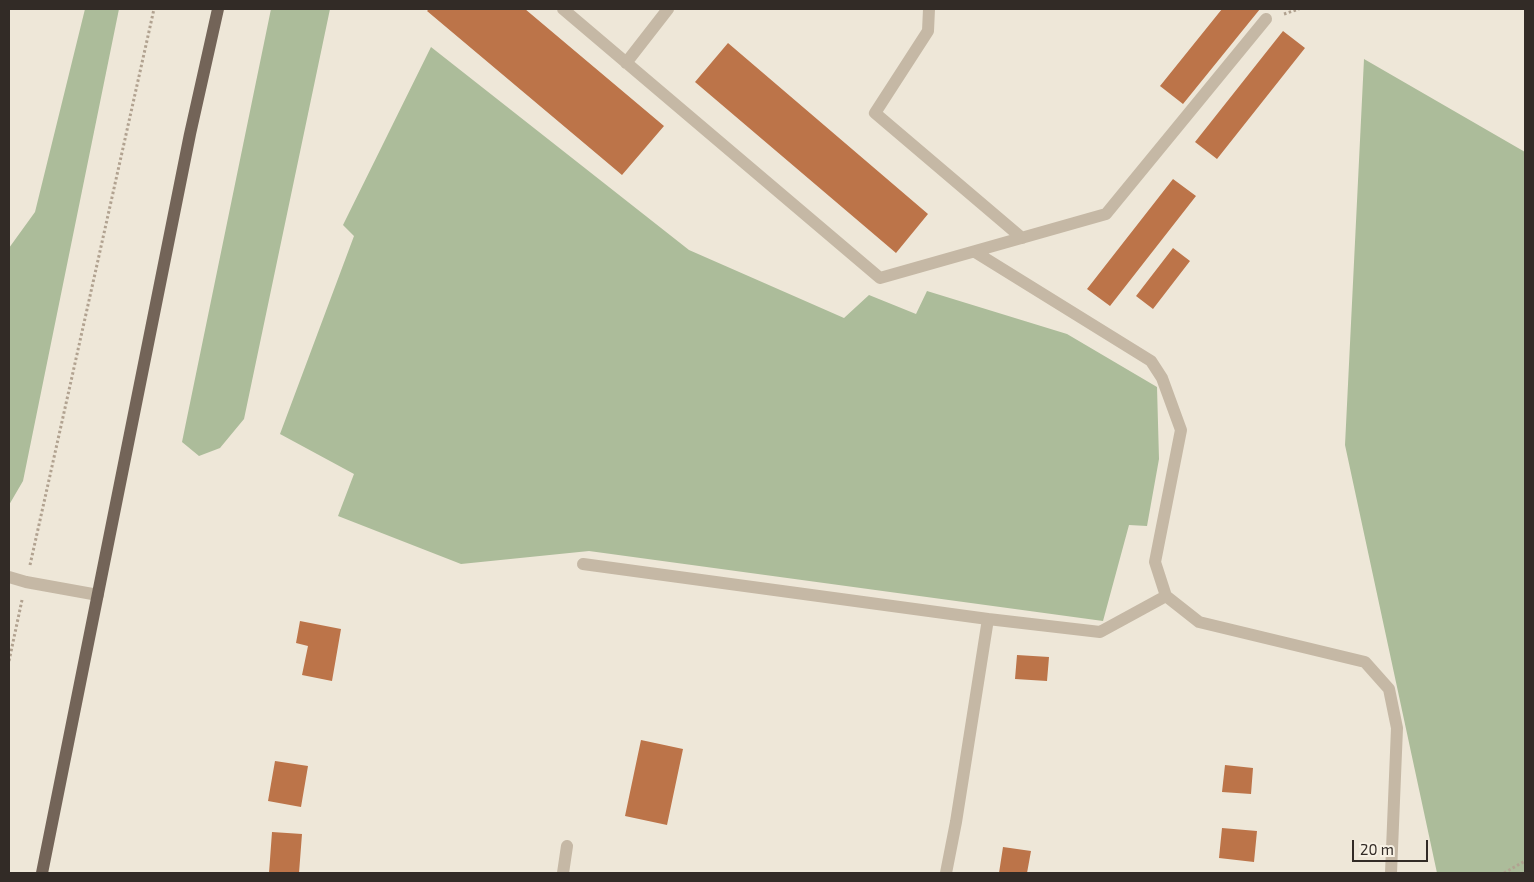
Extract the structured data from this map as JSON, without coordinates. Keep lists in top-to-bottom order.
{
  "scale_bar": "20 m"
}
